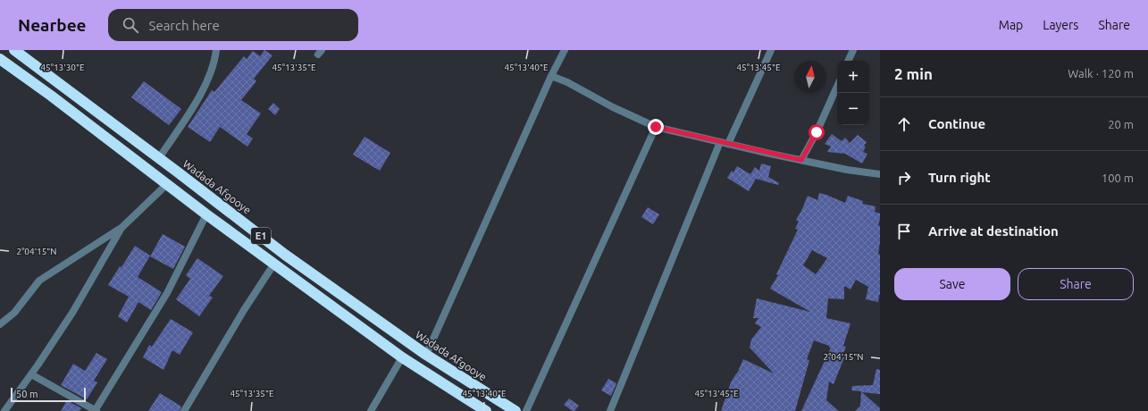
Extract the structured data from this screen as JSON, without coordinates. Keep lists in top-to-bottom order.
{
  "streets": {
    "highway": ["Wadada Afgooye", "E1"]
  },
  "scale_bar": "50 m",
  "north": "top",
  "page": {
    "header": "Nearbee",
    "search": "Search here",
    "nav": ["Map", "Layers", "Share"],
    "heading": ["2 min", "Walk · 120 m"],
    "map_buttons": ["+", "−"],
    "list": [
      ["Continue", "20 m"],
      ["Turn right", "100 m"],
      "Arrive at destination"
    ],
    "buttons": ["Save", "Share"],
    "scale": "50 m"
  },
  "coordinates": [
    "45°13'30\"E",
    "45°13'35\"E",
    "45°13'40\"E",
    "45°13'45\"E",
    "2°04'15\"N"
  ]
}
